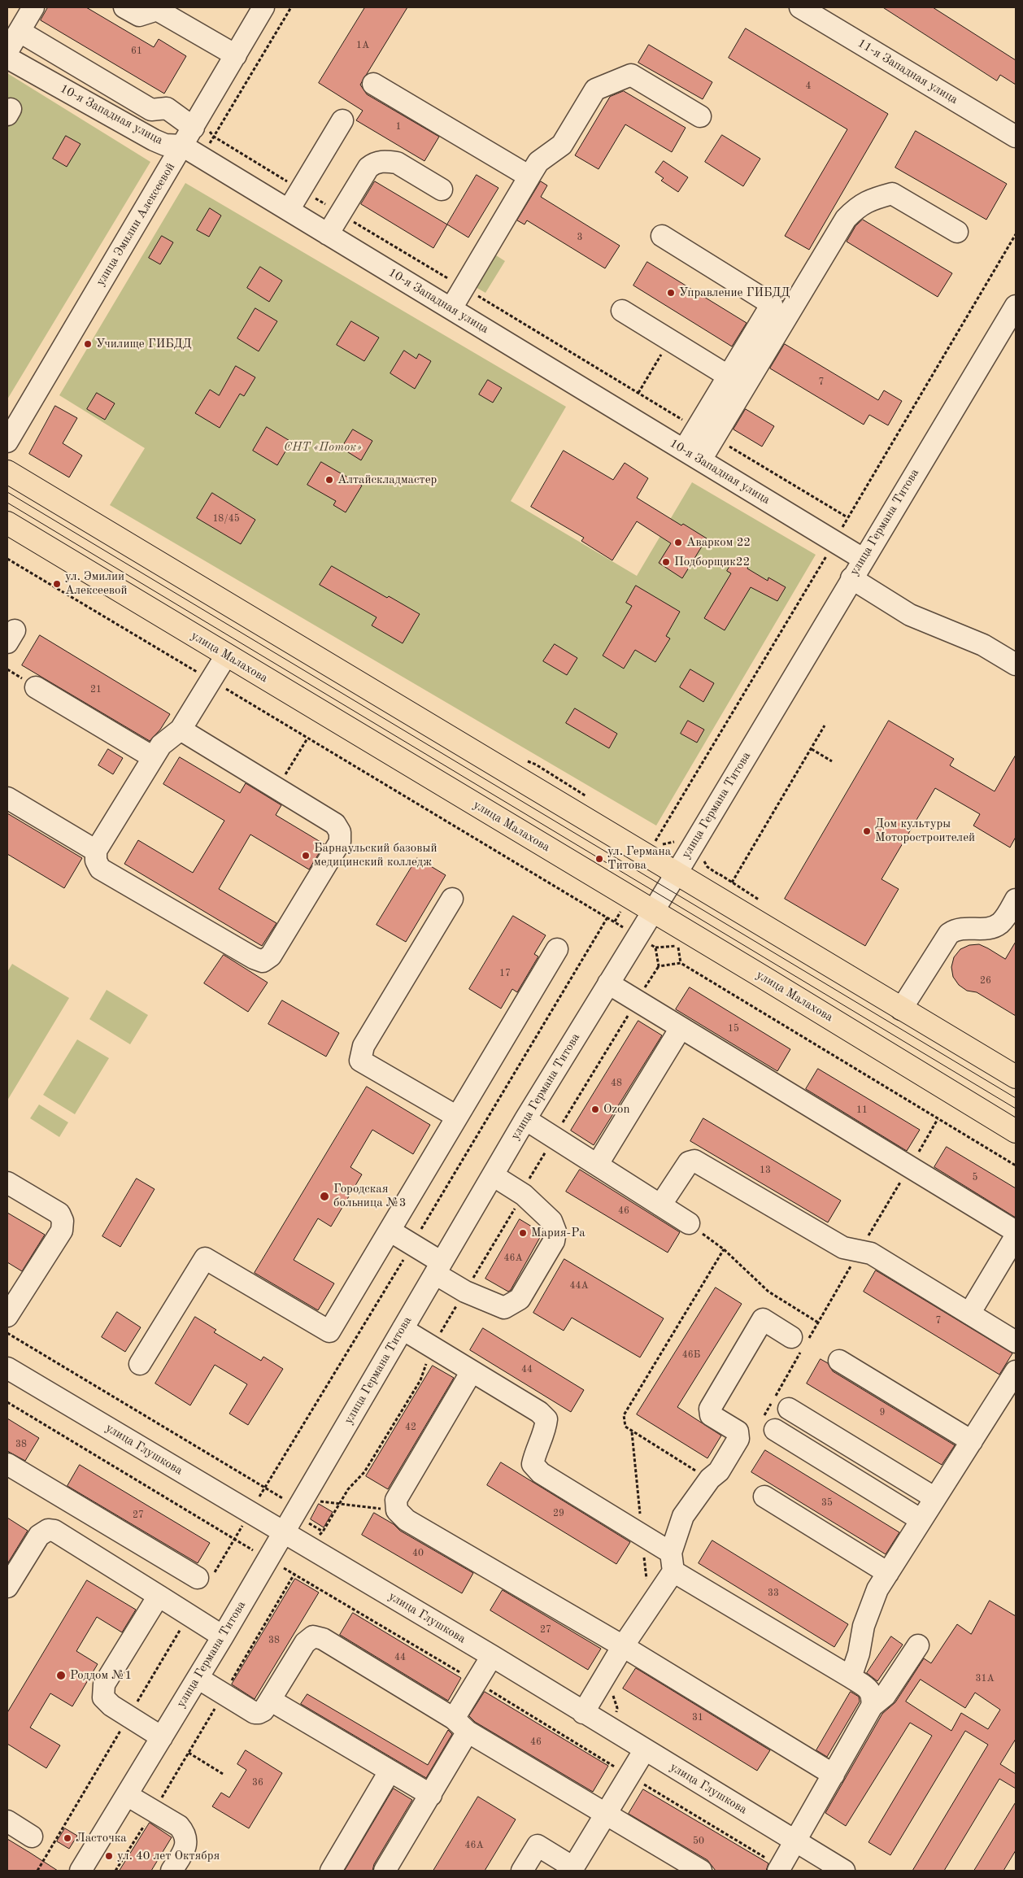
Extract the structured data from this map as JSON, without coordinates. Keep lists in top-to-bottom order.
{
  "streets": {
    "main road": ["улица Малахова"],
    "street": [
      "11-я Западная улица",
      "10-я Западная улица",
      "улица Эмилии Алексеевой",
      "улица Германа Титова",
      "улица Глушкова"
    ]
  },
  "crossings": [
    ["10-я Западная улица", "улица Эмилии Алексеевой"],
    ["10-я Западная улица", "улица Германа Титова"],
    ["улица Германа Титова", "улица Малахова"],
    ["улица Германа Титова", "улица Глушкова"]
  ],
  "parks": ["СНТ «Поток»"],
  "places": [
    "Управление ГИБДД",
    "Училище ГИБДД",
    "Алтайскладмастер",
    "Аварком 22",
    "Подборщик22",
    "ул. Эмилии Алексеевой",
    "Дом культуры Моторостроителей",
    "Барнаульский базовый медицинский колледж",
    "ул. Германа Титова",
    "Ozon",
    "Городская больница №3",
    "Мария-Ра",
    "Роддом №1",
    "Ласточка",
    "ул. 40 лет Октября"
  ],
  "house_numbers": [
    "1А",
    "61",
    "4",
    "1",
    "3",
    "7",
    "18/45",
    "21",
    "17",
    "26",
    "15",
    "48",
    "11",
    "13",
    "5",
    "46",
    "46А",
    "44А",
    "7",
    "46Б",
    "44",
    "9",
    "42",
    "38",
    "35",
    "29",
    "27",
    "40",
    "33",
    "27",
    "38",
    "44",
    "31А",
    "31",
    "46",
    "36",
    "50",
    "46А"
  ]
}
